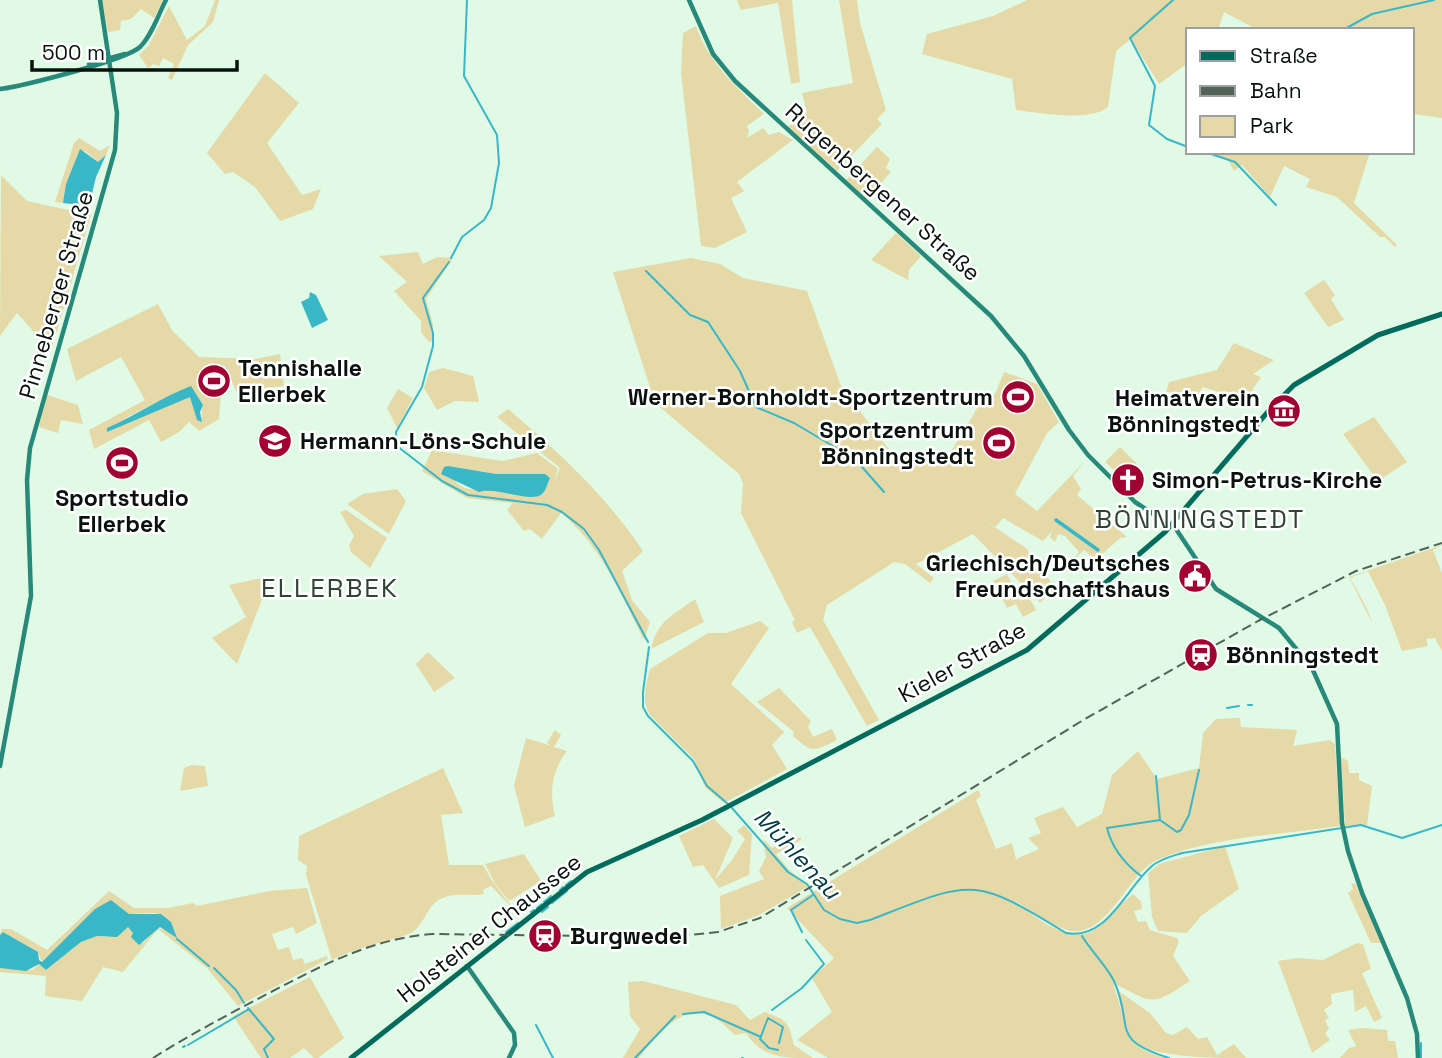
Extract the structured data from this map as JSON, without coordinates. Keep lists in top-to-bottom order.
{
  "streets": {
    "main road": [
      "Rugenbergener Straße",
      "Pinneberger Straße",
      "Kieler Straße",
      "Holsteiner Chaussee"
    ]
  },
  "crossings": [
    ["Rugenbergener Straße", "Kieler Straße"],
    ["Kieler Straße", "Holsteiner Chaussee"]
  ],
  "districts": ["BÖNNINGSTEDT", "ELLERBEK"],
  "water": ["Mühlenau"],
  "places": {
    "sports": [
      "Tennishalle Ellerbek",
      "Werner-Bornholdt-Sportzentrum",
      "Sportzentrum Bönningstedt",
      "Sportstudio Ellerbek"
    ],
    "museum": ["Heimatverein Bönningstedt"],
    "school or university": ["Hermann-Löns-Schule"],
    "church": ["Simon-Petrus-Kirche"],
    "public building": ["Griechisch/Deutsches Freundschaftshaus"],
    "station": ["Bönningstedt", "Burgwedel"]
  },
  "legend": ["Straße", "Bahn", "Park"],
  "scale_bar": "500 m"
}
